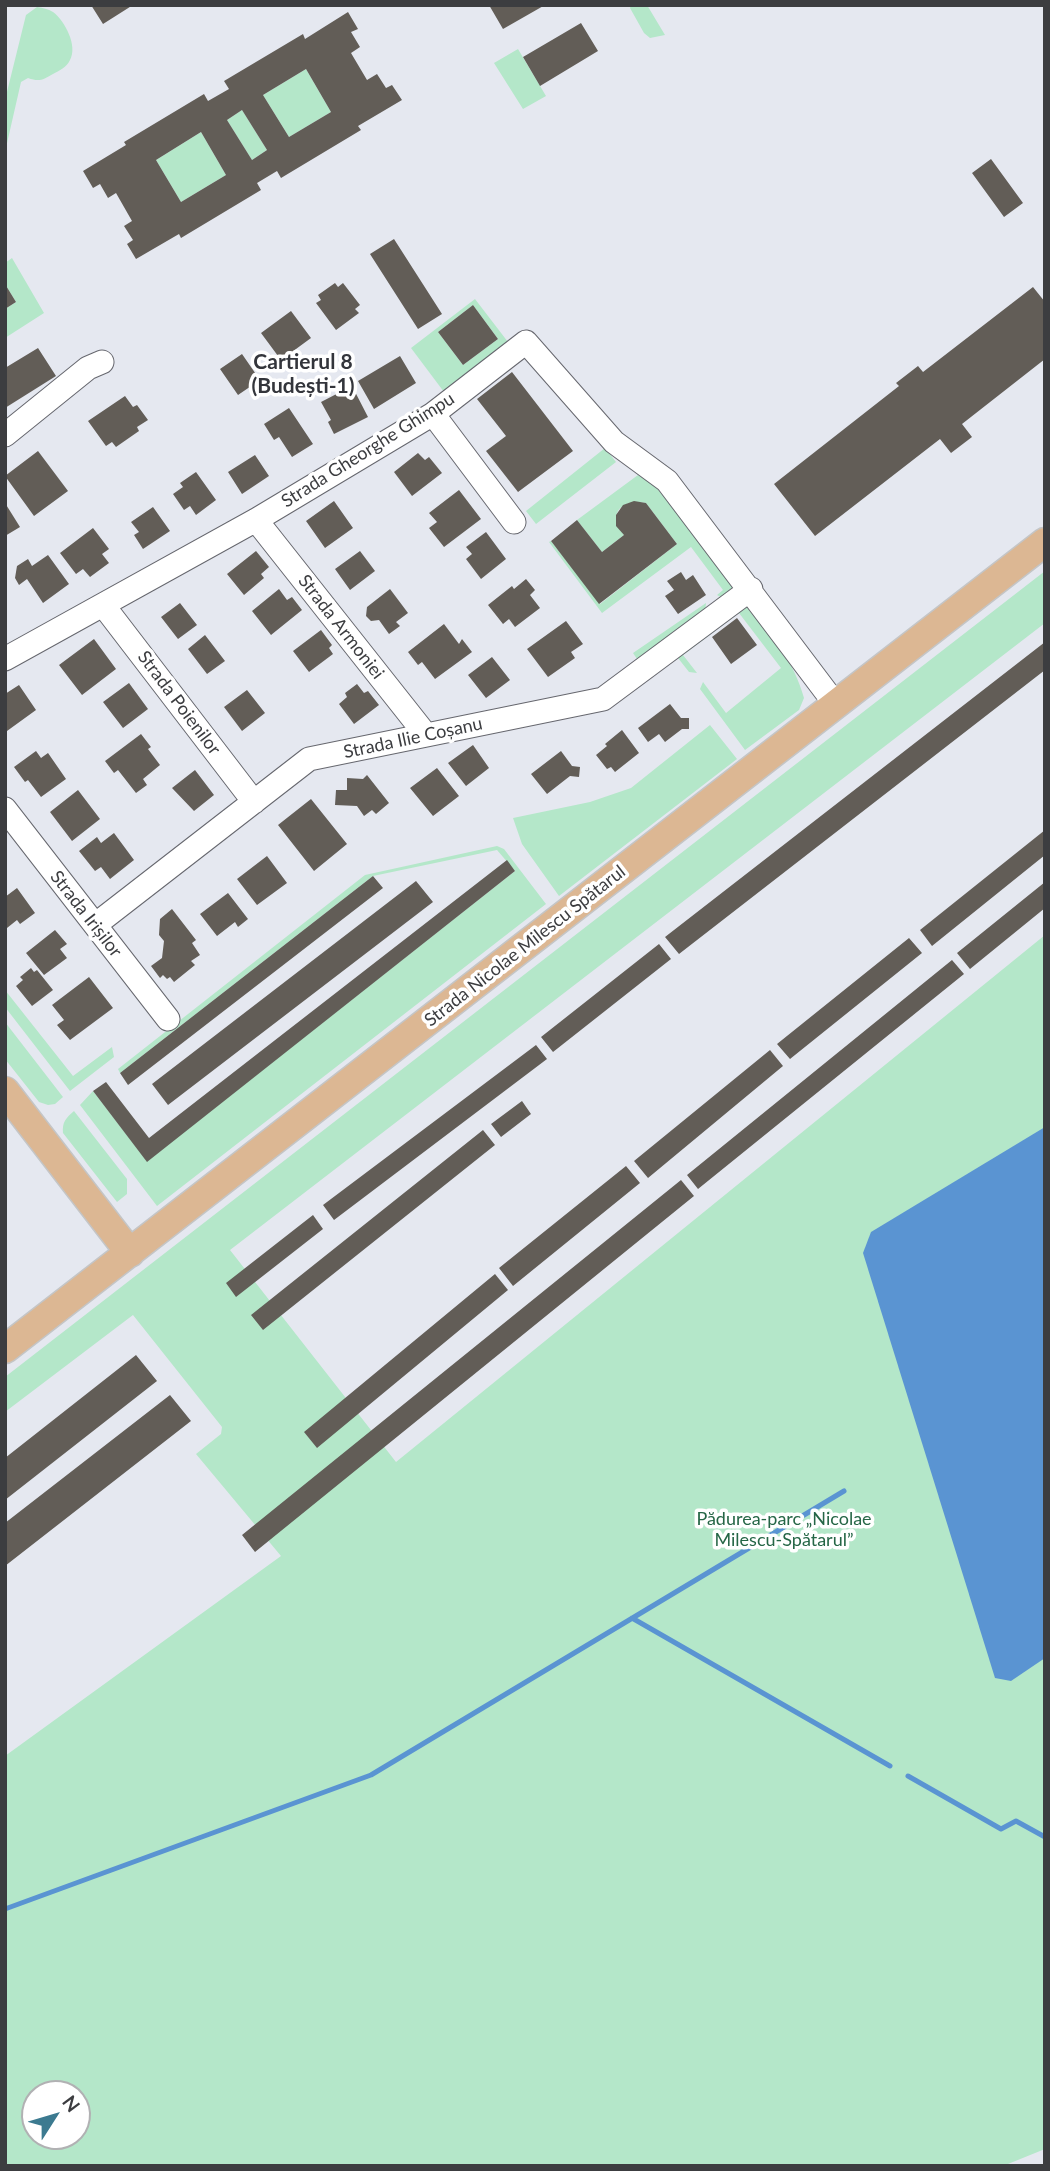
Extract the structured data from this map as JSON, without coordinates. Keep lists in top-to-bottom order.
{
  "streets": {
    "main road": ["Strada Nicolae Milescu Spătarul"],
    "street": [
      "Strada Gheorghe Ghimpu",
      "Strada Armoniei",
      "Strada Poienilor",
      "Strada Ilie Coșanu",
      "Strada Irișilor"
    ]
  },
  "crossings": [
    ["Strada Gheorghe Ghimpu", "Strada Armoniei"],
    ["Strada Gheorghe Ghimpu", "Strada Poienilor"],
    ["Strada Gheorghe Ghimpu", "Strada Ilie Coșanu"],
    ["Strada Gheorghe Ghimpu", "Strada Nicolae Milescu Spătarul"],
    ["Strada Armoniei", "Strada Ilie Coșanu"],
    ["Strada Poienilor", "Strada Ilie Coșanu"],
    ["Strada Ilie Coșanu", "Strada Irișilor"]
  ],
  "districts": ["Cartierul 8 (Budești-1)"],
  "parks": ["Pădurea-parc „Nicolae Milescu-Spătarul”"],
  "north": "top right"
}
